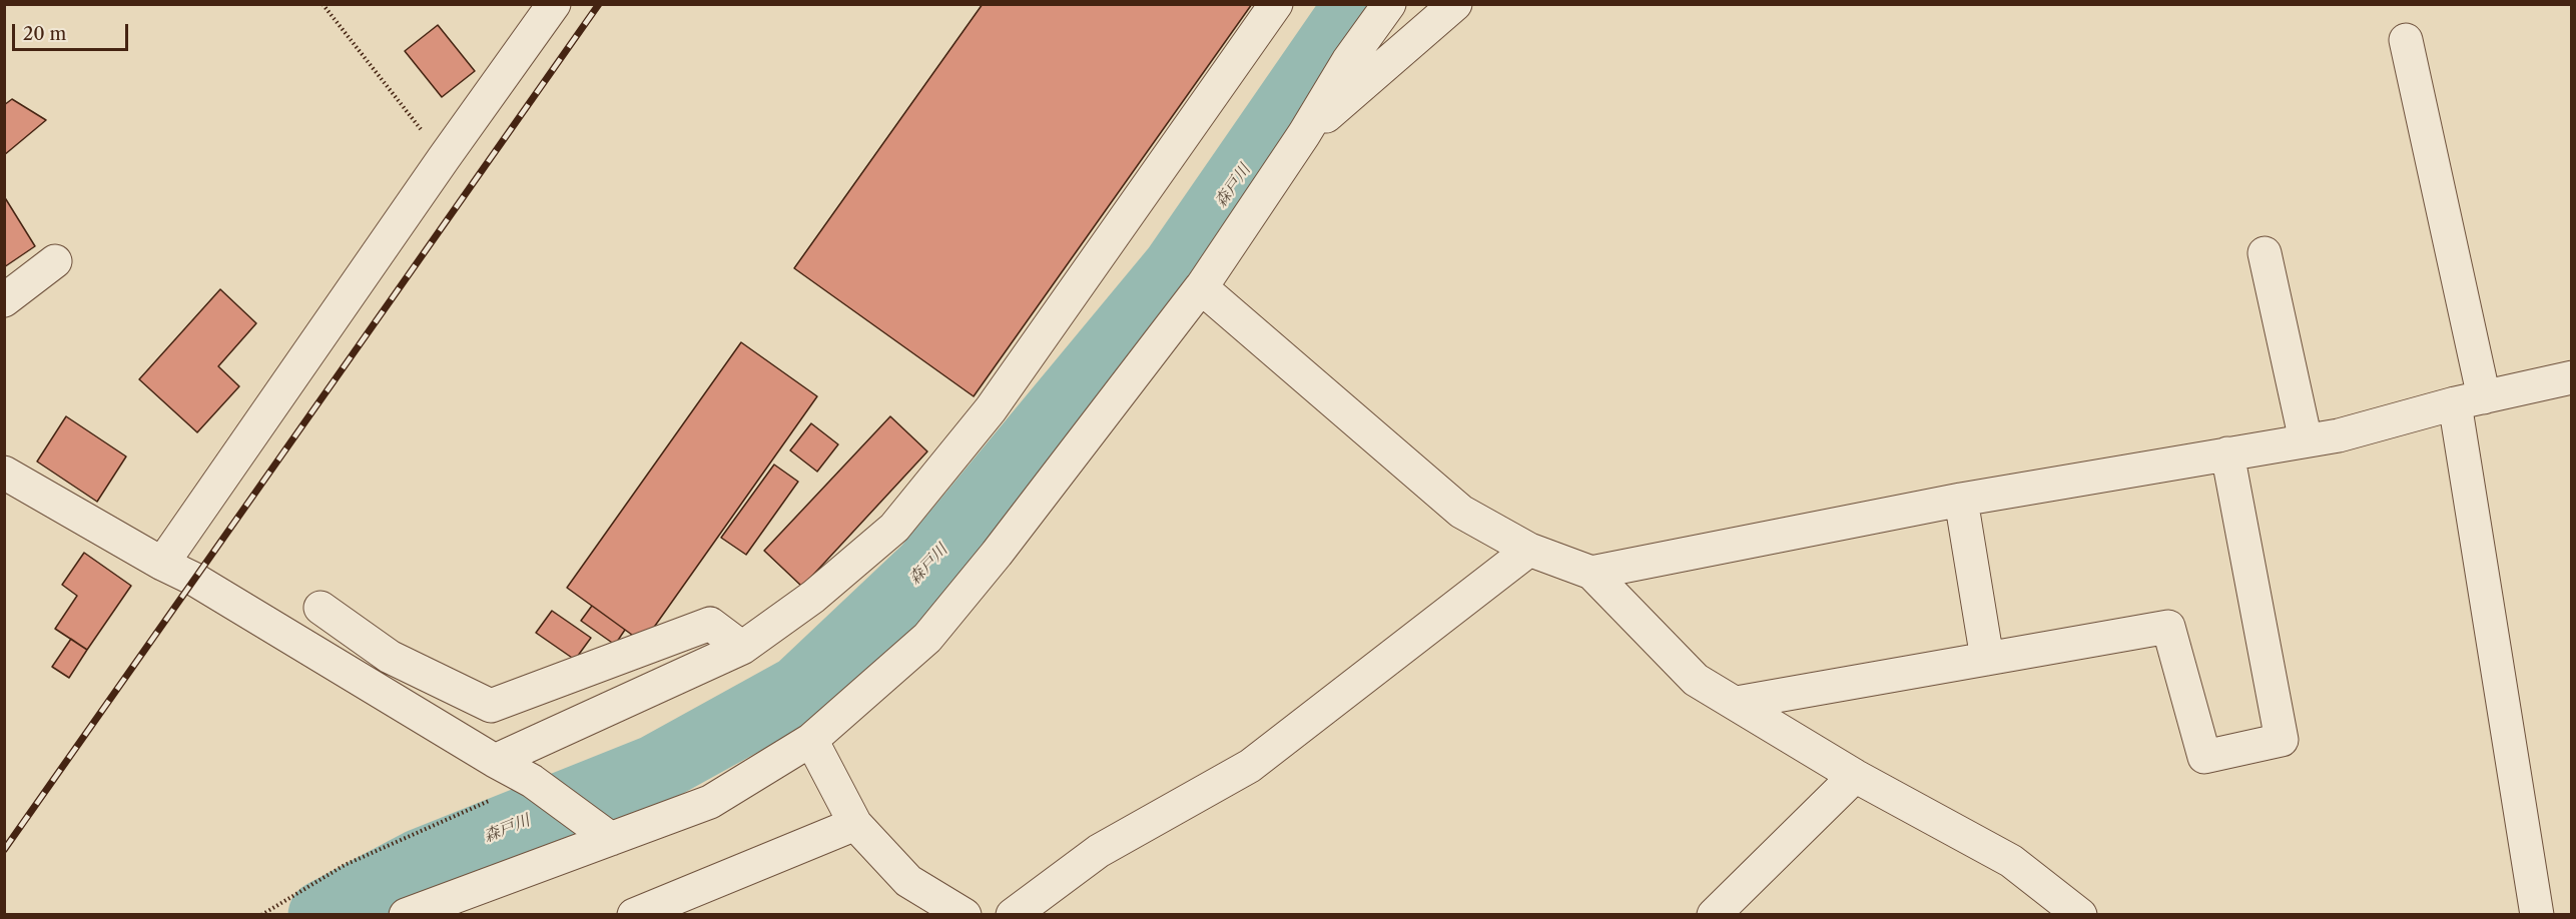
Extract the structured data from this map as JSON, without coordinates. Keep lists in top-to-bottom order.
{
  "water": ["森戸川"],
  "scale_bar": "20 m"
}
